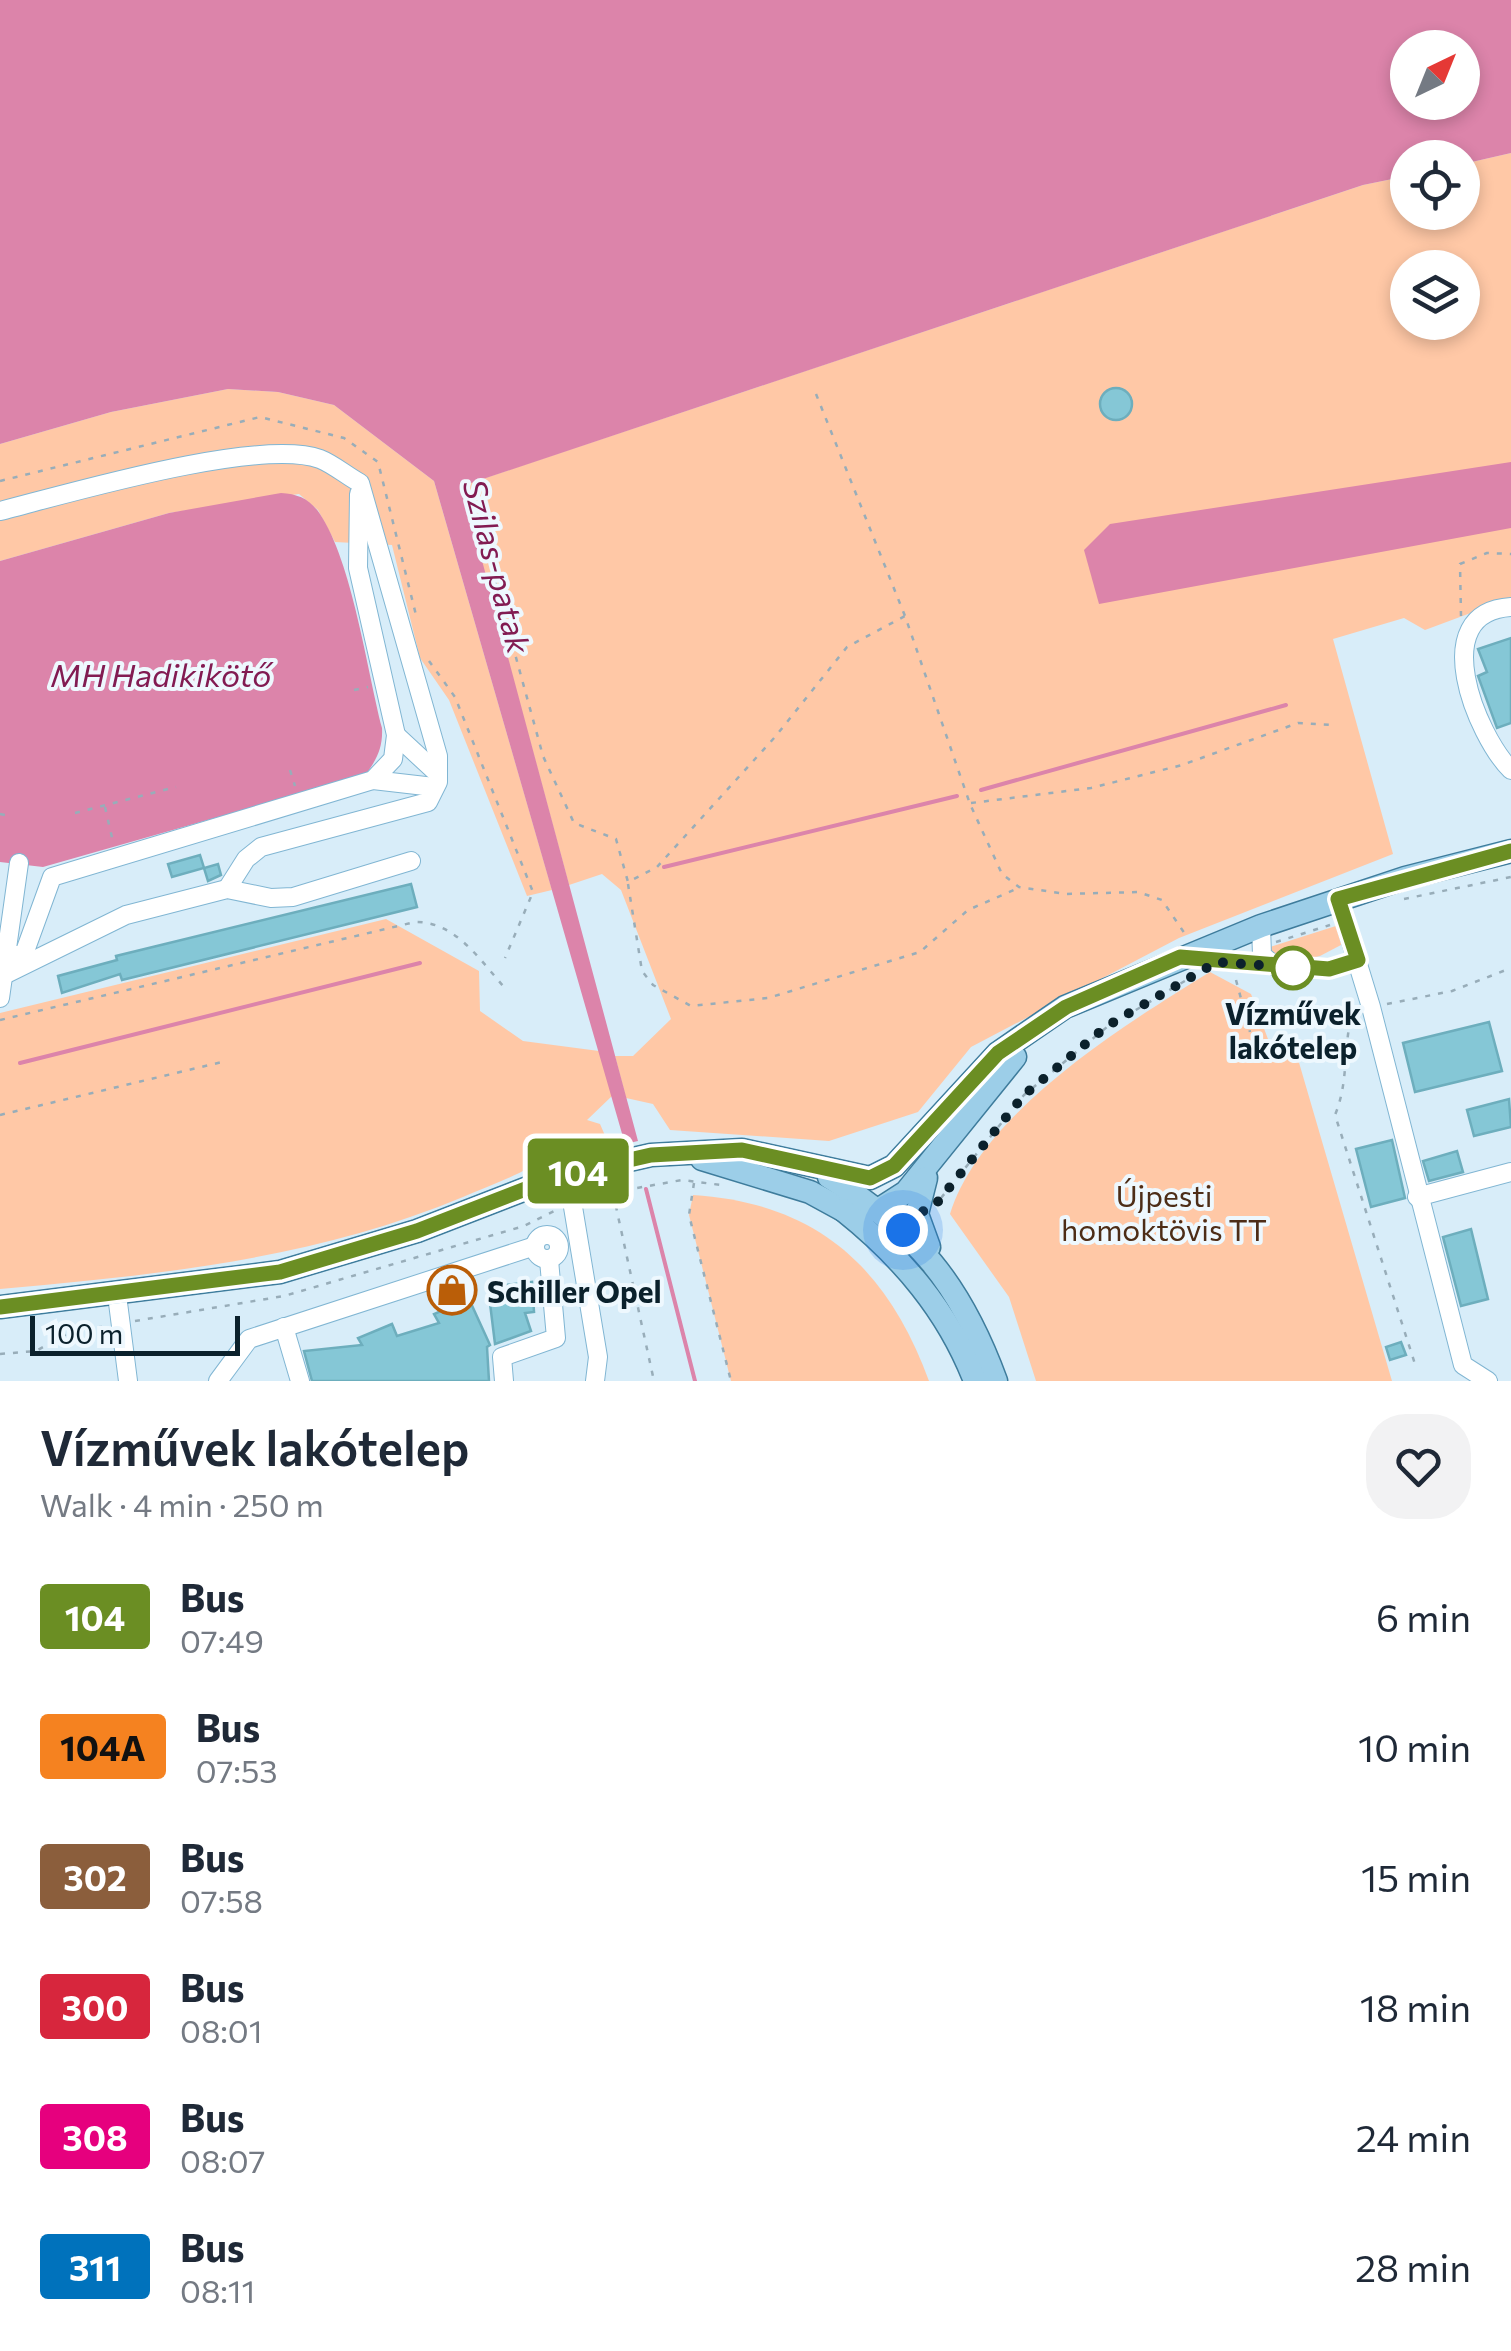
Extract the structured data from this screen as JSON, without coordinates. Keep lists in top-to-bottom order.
{
  "water": ["Szilas-patak", "MH Hadikikötő"],
  "parks": ["Újpesti homoktövis TT"],
  "places": {
    "other": ["Vízművek lakótelep"],
    "shop": ["Schiller Opel"]
  },
  "lines": ["bus line 104"],
  "scale_bar": "100 m",
  "north": "top right",
  "page": {
    "on_map": "104",
    "scale": "100 m",
    "heading": ["Vízművek lakótelep", "Walk · 4 min · 250 m"],
    "list": [
      {
        "mark": "104",
        "name": "Bus",
        "note": "07:49",
        "value": "6 min"
      },
      {
        "mark": "104A",
        "name": "Bus",
        "note": "07:53",
        "value": "10 min"
      },
      {
        "mark": "302",
        "name": "Bus",
        "note": "07:58",
        "value": "15 min"
      },
      {
        "mark": "300",
        "name": "Bus",
        "note": "08:01",
        "value": "18 min"
      },
      {
        "mark": "308",
        "name": "Bus",
        "note": "08:07",
        "value": "24 min"
      },
      {
        "mark": "311",
        "name": "Bus",
        "note": "08:11",
        "value": "28 min"
      }
    ]
  }
}
